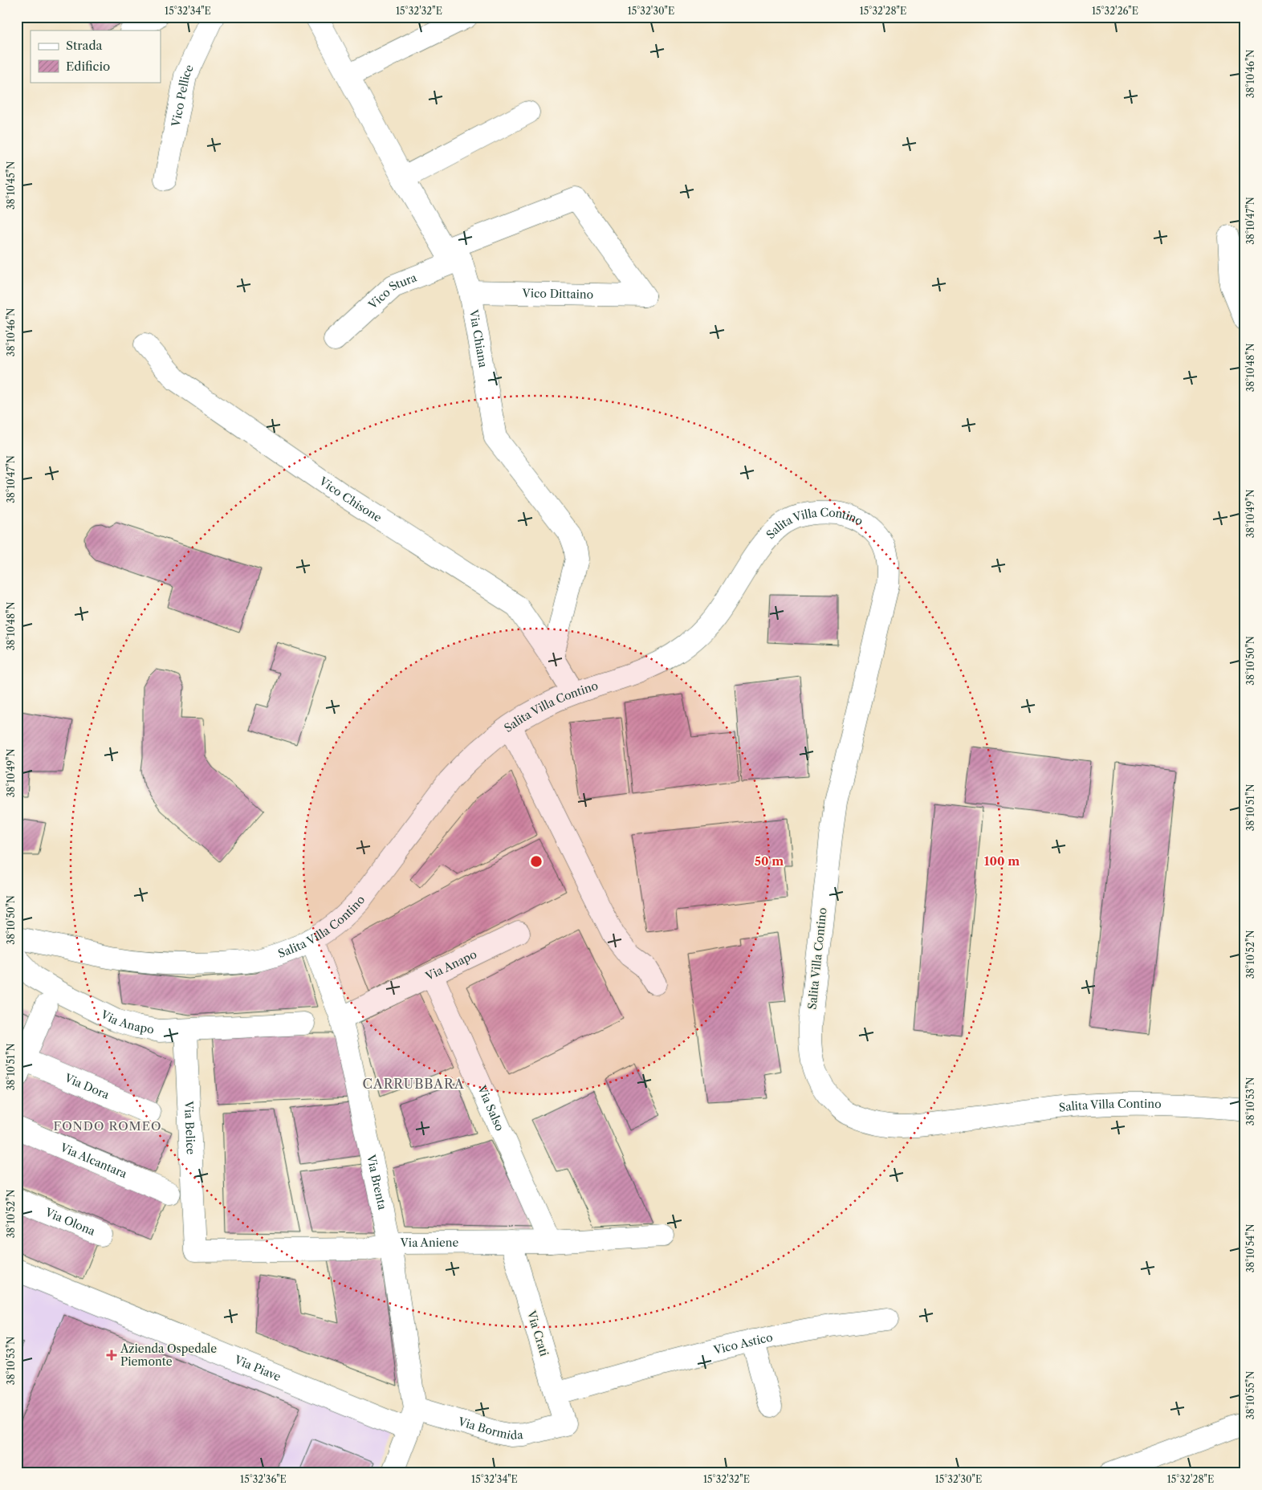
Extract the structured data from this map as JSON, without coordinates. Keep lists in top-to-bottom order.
{
  "streets": {
    "street": [
      "Vico Pellice",
      "Vico Stura",
      "Vico Dittaino",
      "Via Chiana",
      "Vico Chisone",
      "Salita Villa Contino",
      "Via Anapo",
      "Via Dora",
      "Via Salso",
      "Via Belice",
      "Via Alcantara",
      "Via Brenta",
      "Via Olona",
      "Via Aniene",
      "Via Crati",
      "Vico Astico",
      "Via Piave",
      "Via Bormida"
    ]
  },
  "crossings": [
    ["Vico Stura", "Vico Dittaino"],
    ["Vico Stura", "Via Chiana"],
    ["Vico Dittaino", "Via Chiana"],
    ["Via Chiana", "Vico Chisone"],
    ["Salita Villa Contino", "Via Brenta"],
    ["Via Anapo", "Via Salso"],
    ["Via Anapo", "Via Belice"],
    ["Via Anapo", "Via Brenta"],
    ["Via Salso", "Via Aniene"],
    ["Via Belice", "Via Aniene"],
    ["Via Brenta", "Via Aniene"],
    ["Via Brenta", "Via Piave"],
    ["Via Brenta", "Via Bormida"],
    ["Via Aniene", "Via Crati"],
    ["Via Crati", "Vico Astico"],
    ["Via Crati", "Via Bormida"]
  ],
  "districts": ["CARRUBBARA", "FONDO ROMEO"],
  "places": {
    "health": ["Azienda Ospedale Piemonte"]
  },
  "legend": ["Strada", "Edificio"],
  "coordinates": [
    "15°32'34\"E",
    "15°32'32\"E",
    "15°32'30\"E",
    "15°32'28\"E",
    "15°32'26\"E",
    "38°10'46\"N",
    "38°10'45\"N",
    "38°10'47\"N",
    "38°10'48\"N",
    "38°10'49\"N",
    "38°10'50\"N",
    "38°10'51\"N",
    "38°10'52\"N",
    "38°10'53\"N",
    "38°10'54\"N",
    "38°10'55\"N",
    "15°32'36\"E"
  ],
  "rings": ["50 m", "100 m"]
}
